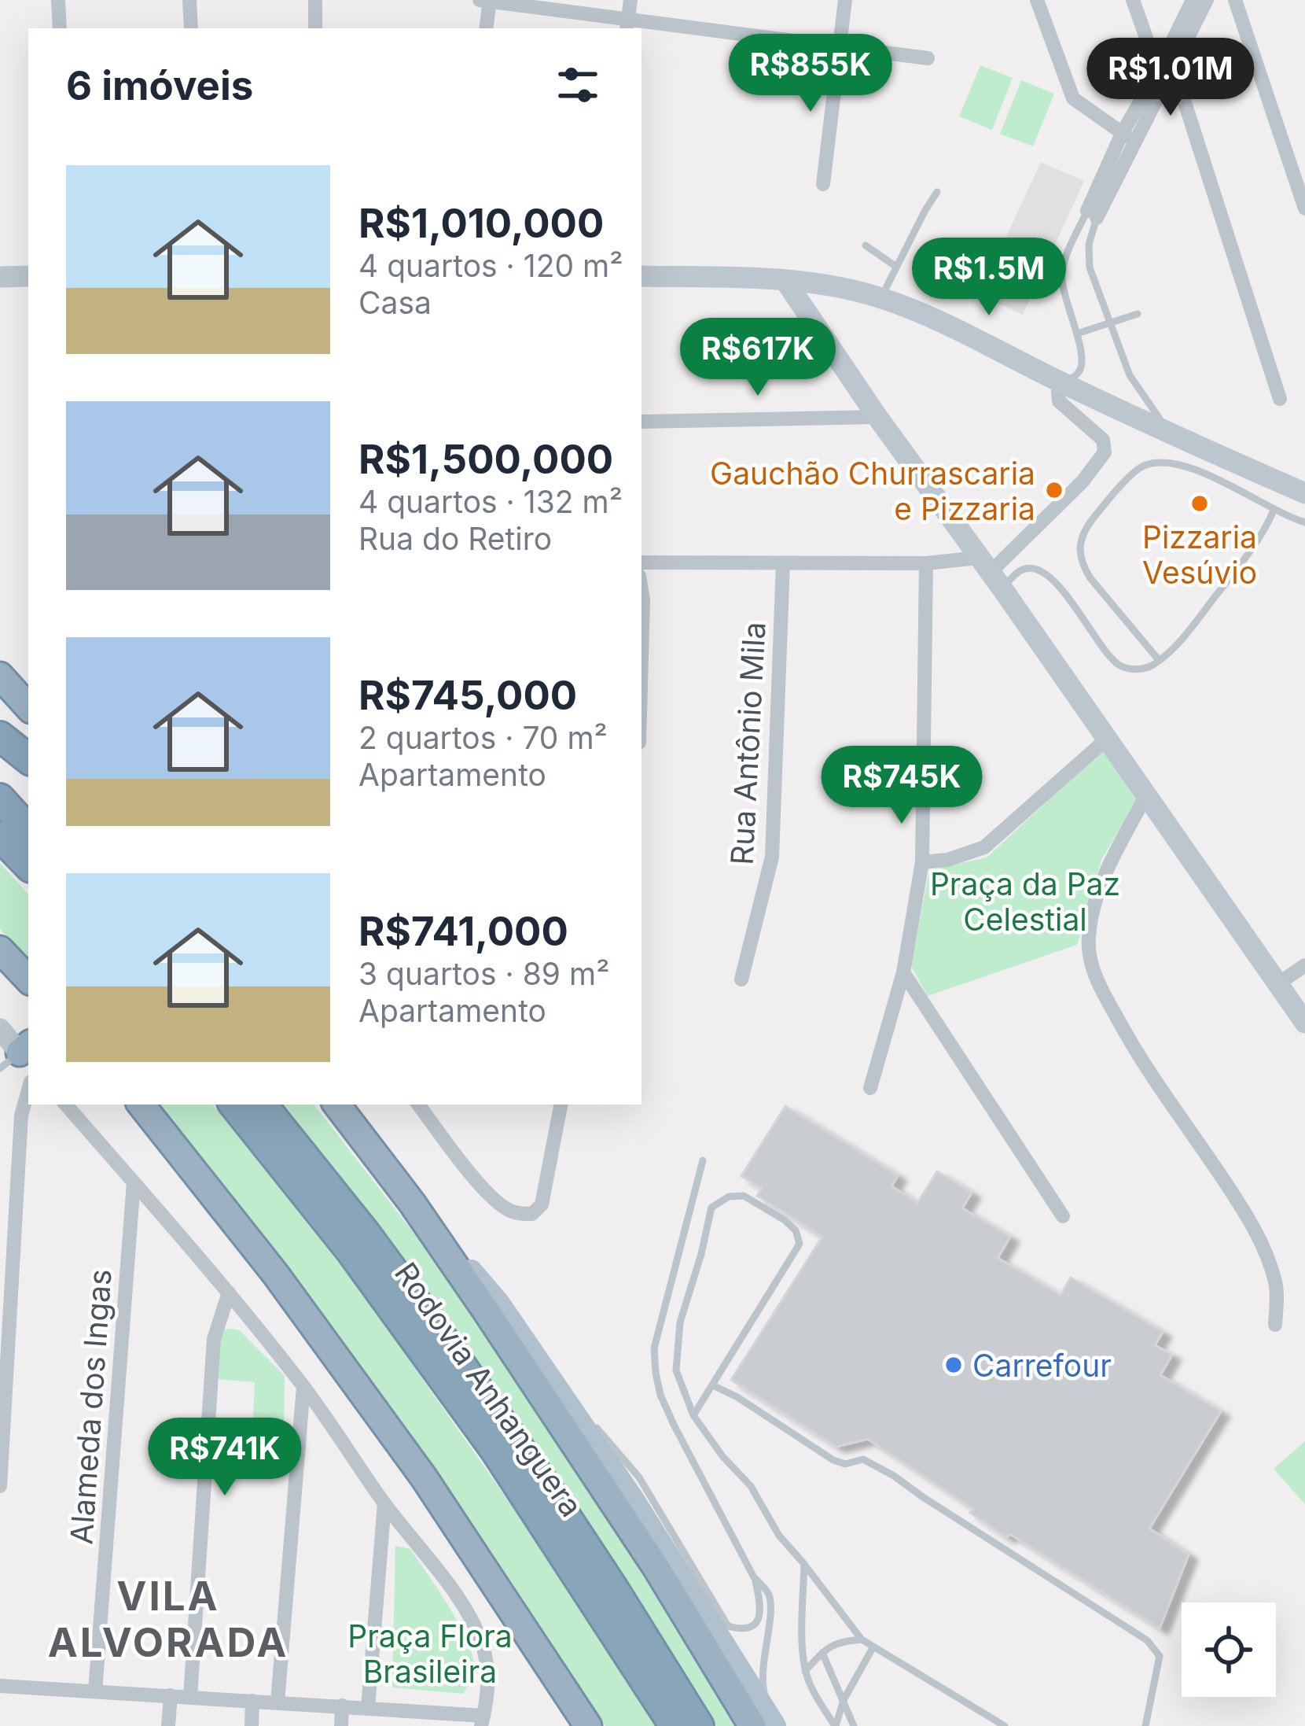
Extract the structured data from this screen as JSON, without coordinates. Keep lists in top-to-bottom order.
{
  "streets": {
    "highway": ["Rodovia Anhanguera"],
    "street": ["Rua Antônio Mila", "Alameda dos Ingas"]
  },
  "districts": ["VILA ALVORADA"],
  "parks": ["Praça da Paz Celestial", "Praça Flora Brasileira"],
  "places": ["Gauchão Churrascaria e Pizzaria", "Pizzaria Vesúvio", "Carrefour"],
  "page": {
    "heading": "6 imóveis",
    "price": [
      "R$855K",
      "R$1.01M",
      "R$1.5M",
      "R$617K",
      "R$745K",
      "R$741K"
    ],
    "list": [
      {
        "name": "R$1,010,000",
        "note": "4 quartos · 120 m² · Casa"
      },
      {
        "name": "R$1,500,000",
        "note": "4 quartos · 132 m² · Rua do Retiro"
      },
      {
        "name": "R$745,000",
        "note": "2 quartos · 70 m² · Apartamento"
      },
      {
        "name": "R$741,000",
        "note": "3 quartos · 89 m² · Apartamento"
      }
    ]
  }
}
